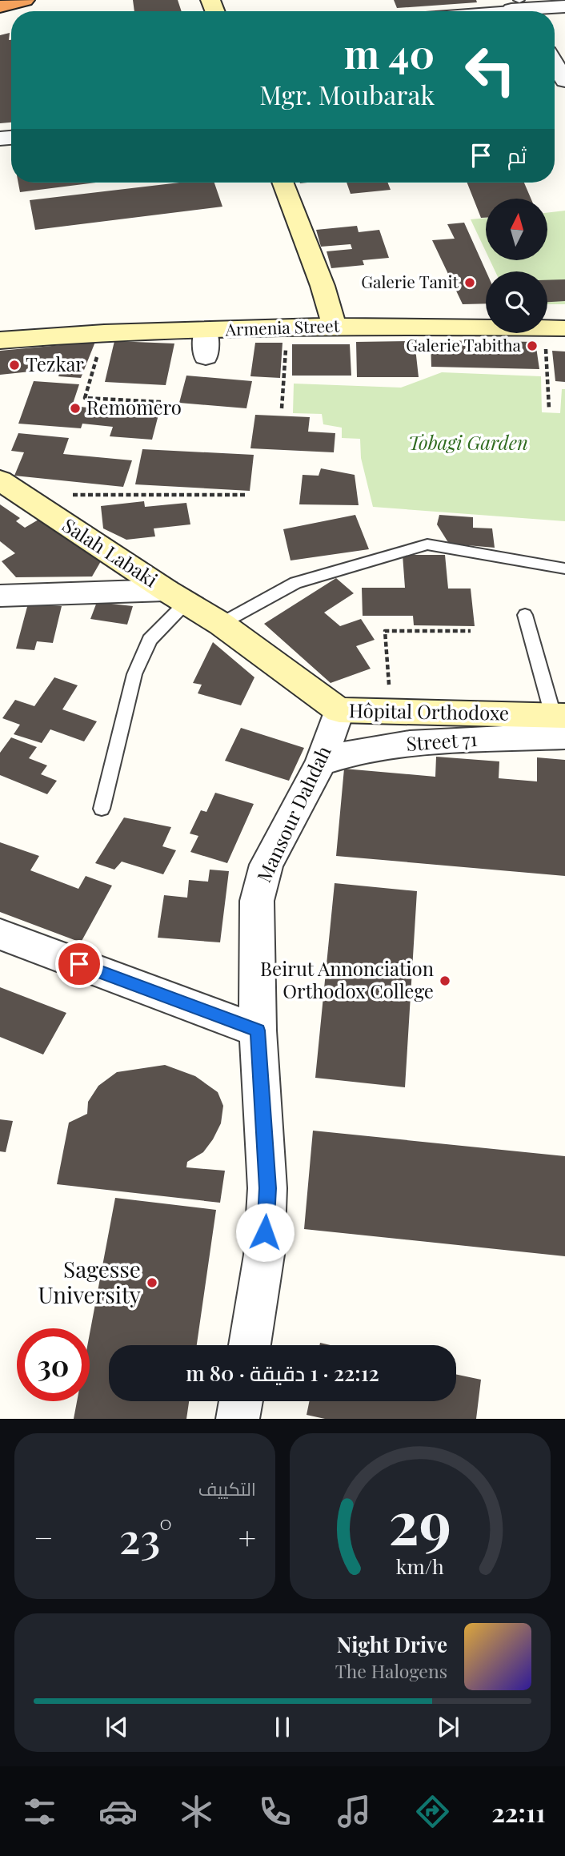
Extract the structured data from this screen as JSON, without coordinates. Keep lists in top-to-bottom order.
{
  "streets": {
    "street": [
      "Armenia Street",
      "Salah Labaki",
      "Hôpital Orthodoxe",
      "Street 71",
      "Mansour Dahdah"
    ]
  },
  "crossings": [
    ["Salah Labaki", "Hôpital Orthodoxe"],
    ["Hôpital Orthodoxe", "Street 71"],
    ["Hôpital Orthodoxe", "Mansour Dahdah"],
    ["Street 71", "Mansour Dahdah"]
  ],
  "parks": ["Tobagi Garden"],
  "places": [
    "Galerie Tanit",
    "Galerie Tabitha",
    "Tezkar",
    "Remomero",
    "Beirut Annonciation Orthodox College",
    "Sagesse University"
  ],
  "north": "top",
  "page": {
    "turn": ["40 m", "Mgr. Moubarak"],
    "then": "ثم",
    "limit": "30",
    "trip": "22:12 · 1 دقيقة · 80 m",
    "tile": "التكييف",
    "heat": ["−", "23°", "+"],
    "song": ["Night Drive", "The Halogens"],
    "tabs": "22:11",
    "gauge": ["29", "km/h"]
  }
}
